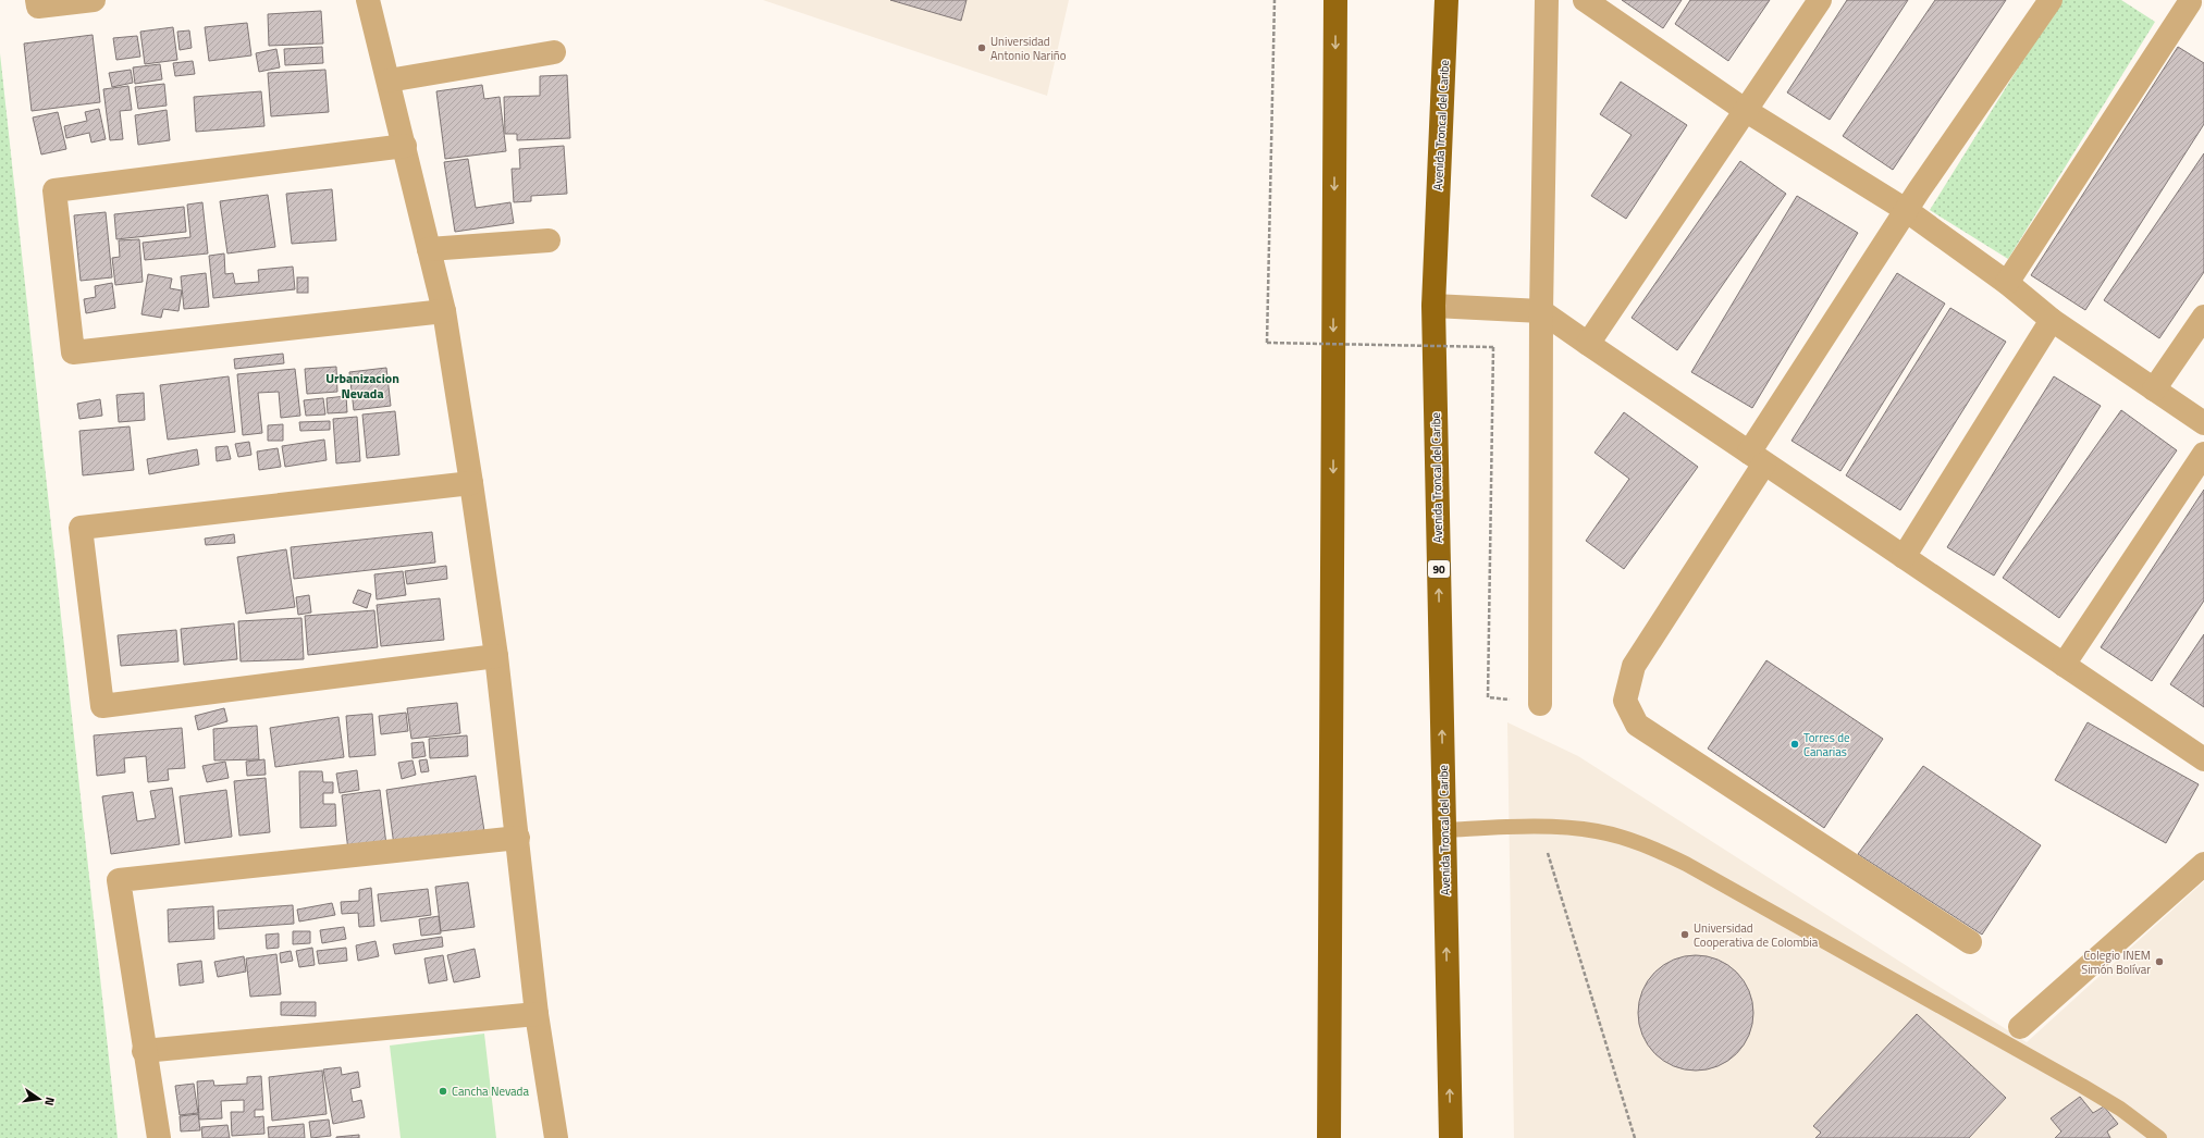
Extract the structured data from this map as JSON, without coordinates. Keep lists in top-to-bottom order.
{
  "streets": {
    "highway": ["Avenida Troncal del Caribe", "90"]
  },
  "districts": ["Urbanizacion Nevada"],
  "places": [
    "Universidad Antonio Nariño",
    "Torres de Canarias",
    "Universidad Cooperativa de Colombia",
    "Colegio INEM Simón Bolívar",
    "Cancha Nevada"
  ],
  "north": "right"
}
